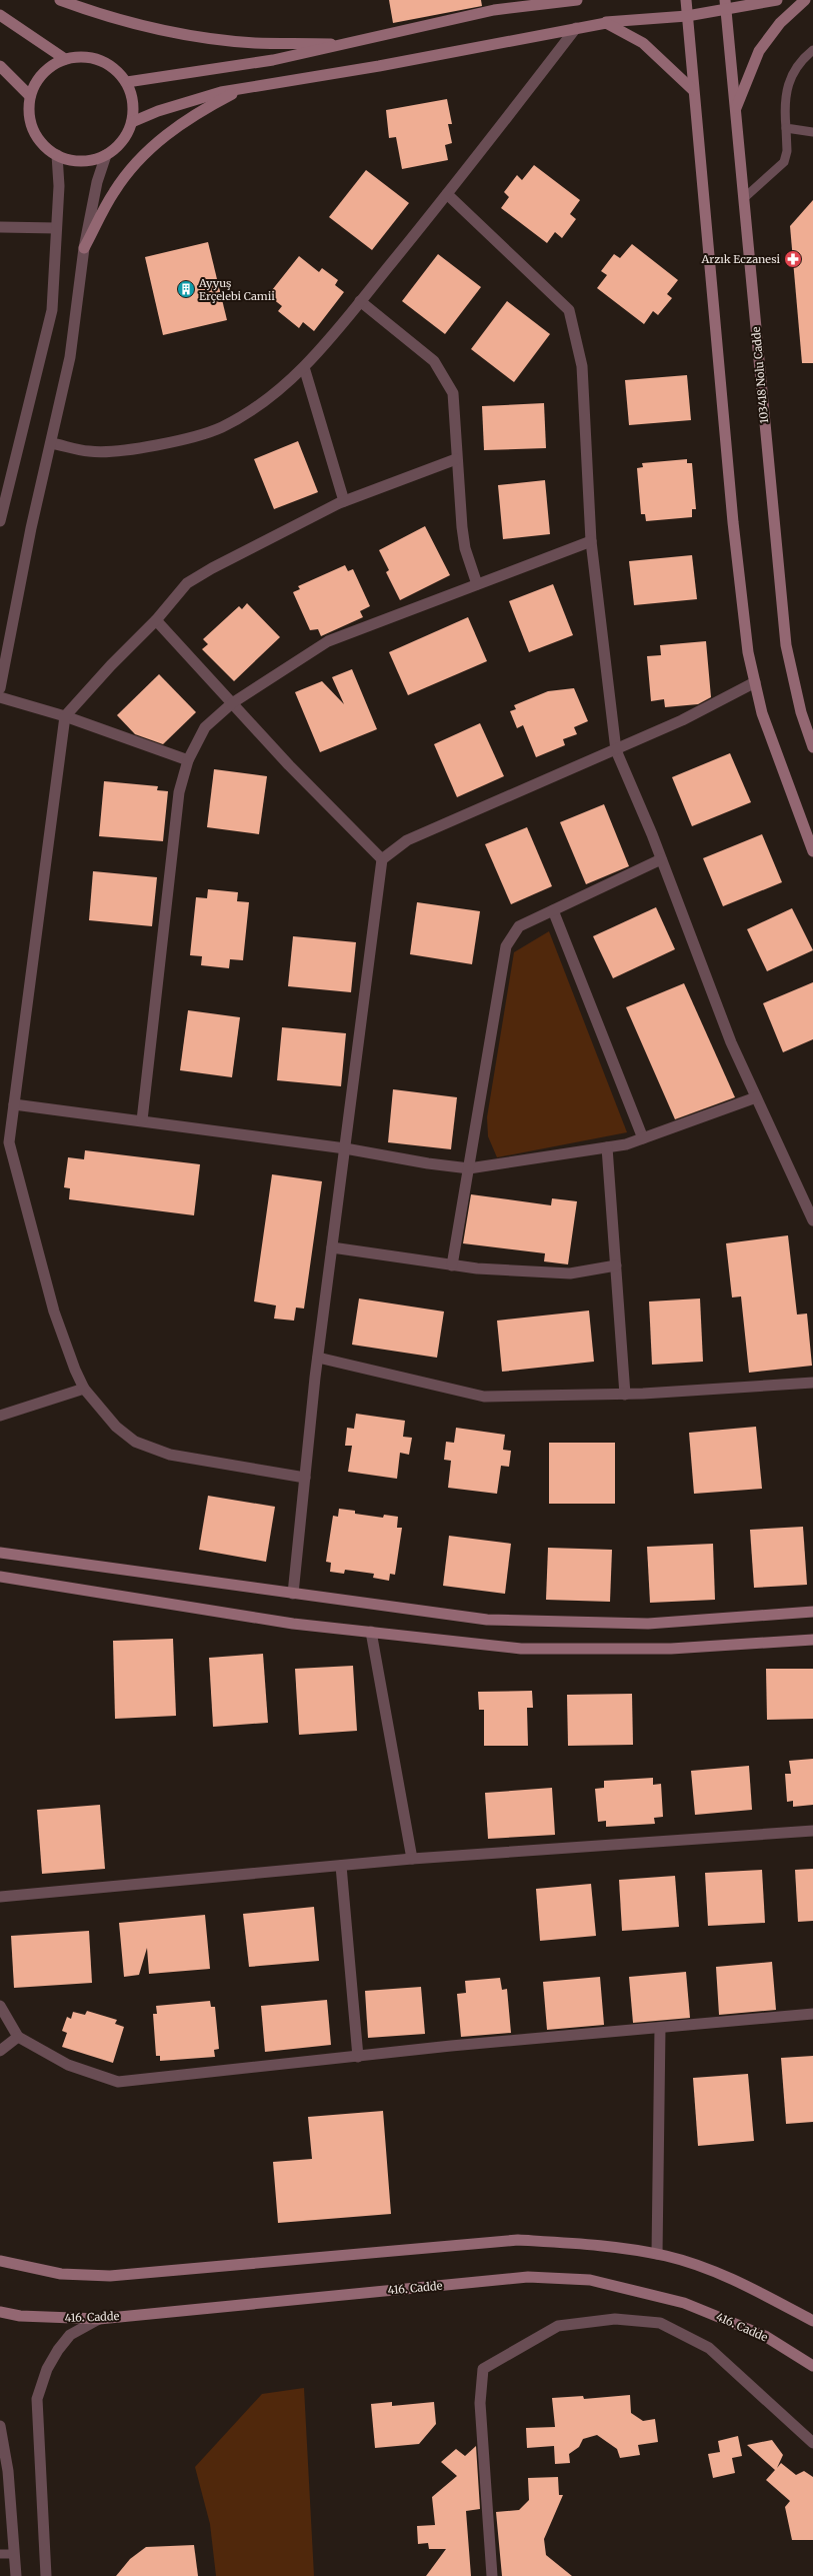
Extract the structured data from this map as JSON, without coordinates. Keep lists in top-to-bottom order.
{
  "streets": {
    "main road": ["103418 Nolu Cadde", "416. Cadde"]
  },
  "places": {
    "pharmacy": ["Arzık Eczanesi"],
    "building": ["Ayyuş Erçelebi Camii"]
  }
}
